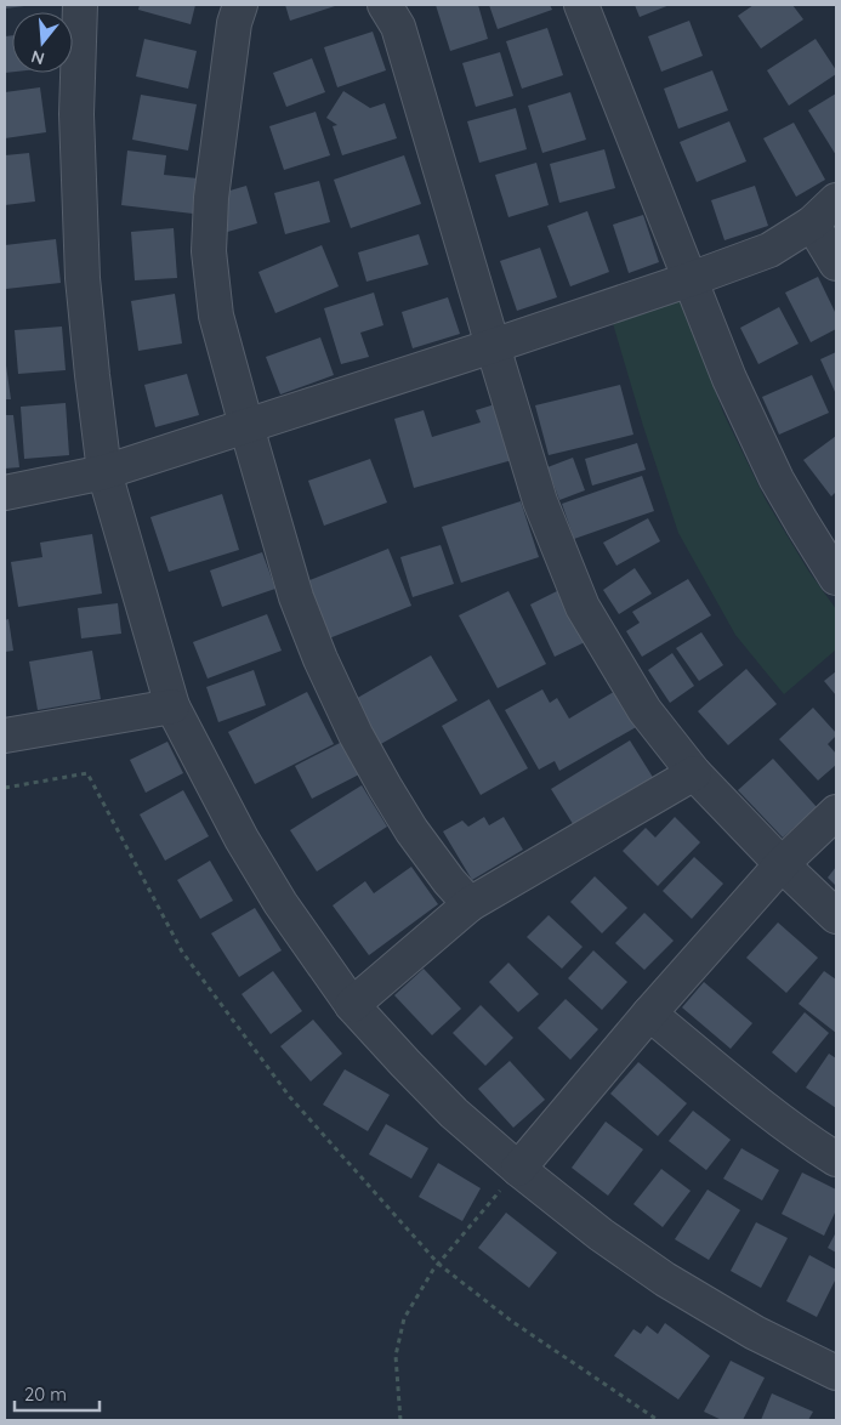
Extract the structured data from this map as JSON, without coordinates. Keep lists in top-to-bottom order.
{
  "scale_bar": "20 m",
  "north": "bottom"
}
